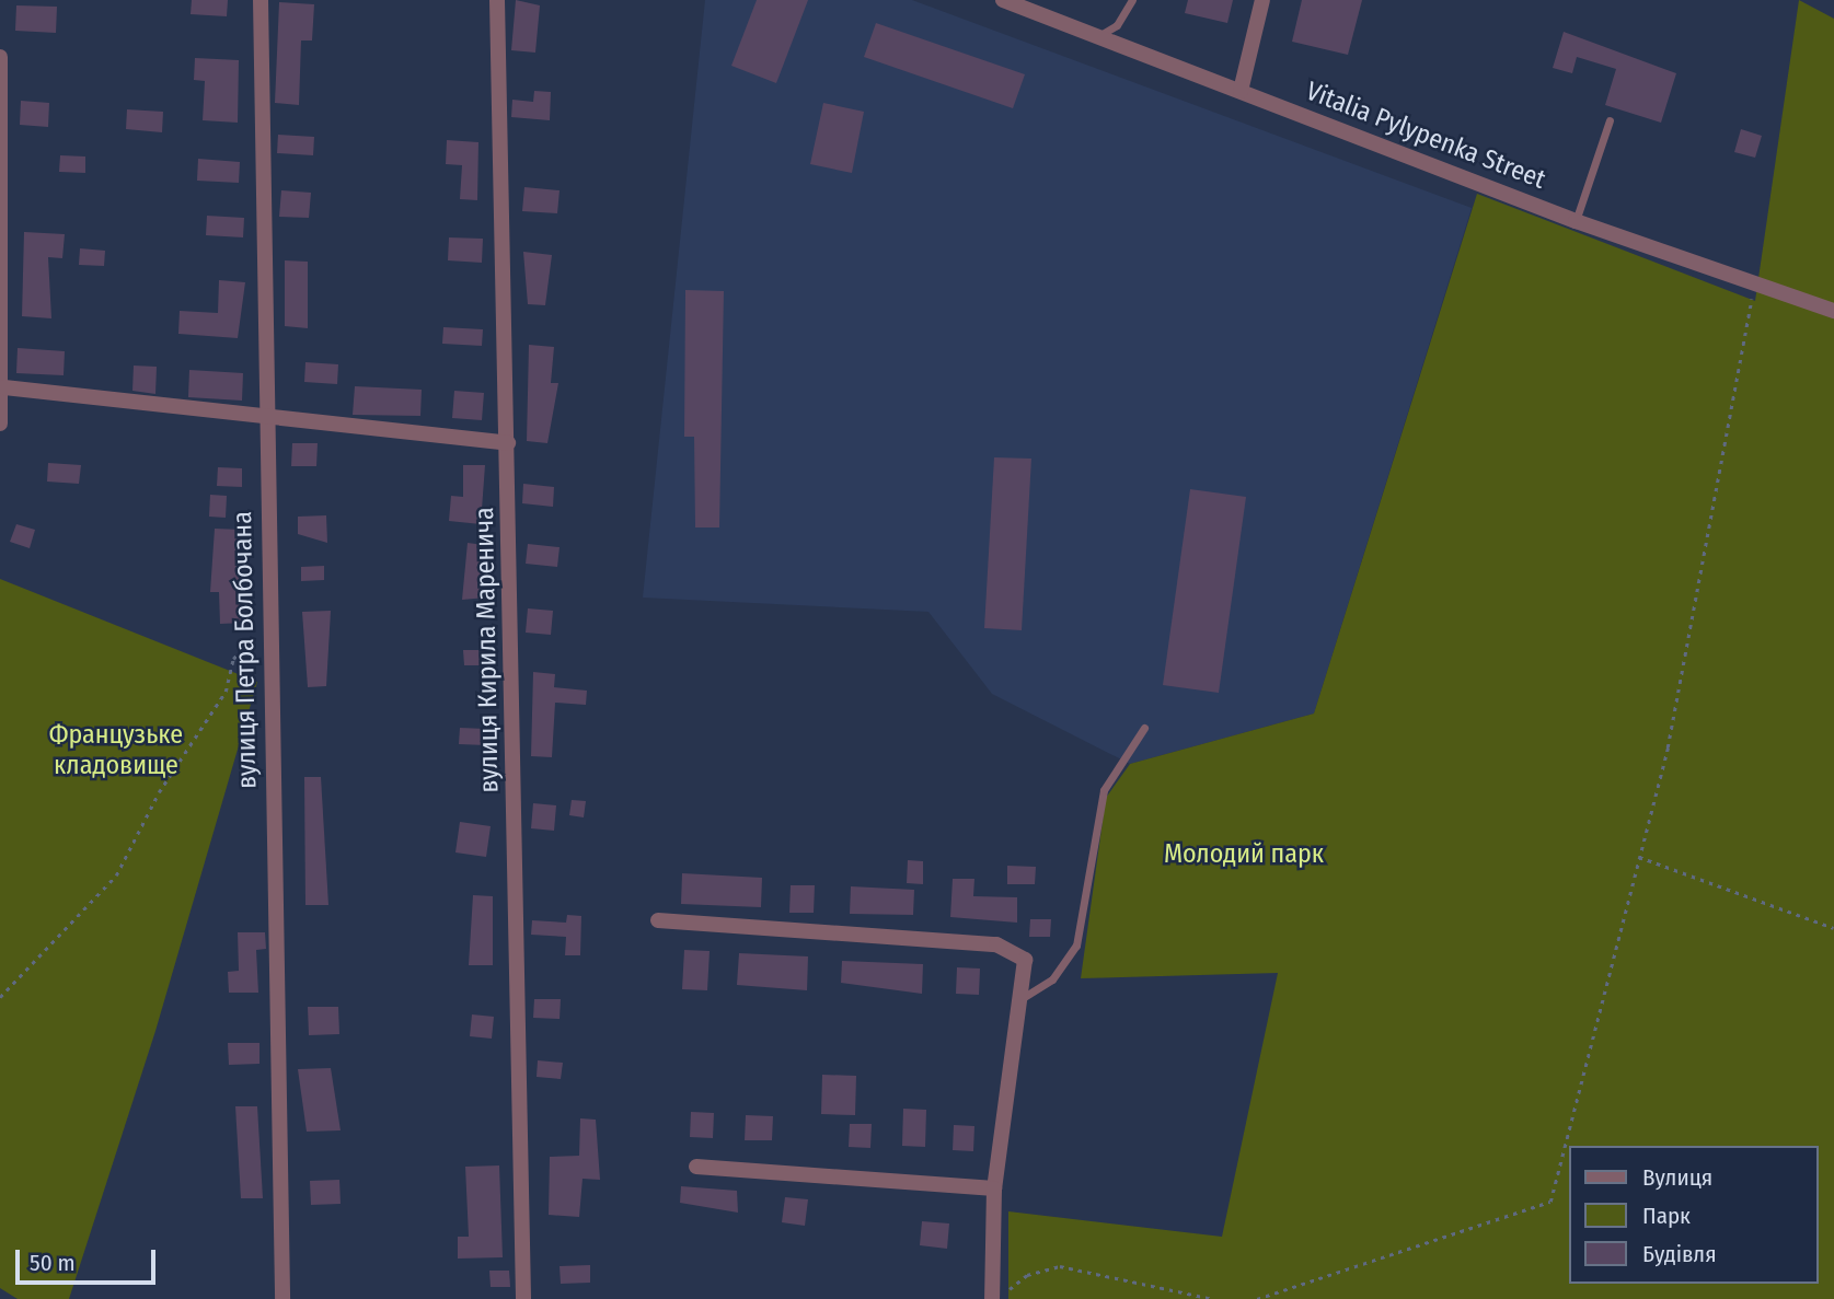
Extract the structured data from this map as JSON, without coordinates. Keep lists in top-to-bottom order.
{
  "streets": {
    "street": ["Vitalia Pylypenka Street", "вулиця Петра Болбочана", "вулиця Кирила Маренича"]
  },
  "parks": ["Французьке кладовище", "Молодий парк"],
  "legend": ["Вулиця", "Парк", "Будівля"],
  "scale_bar": "50 m"
}
